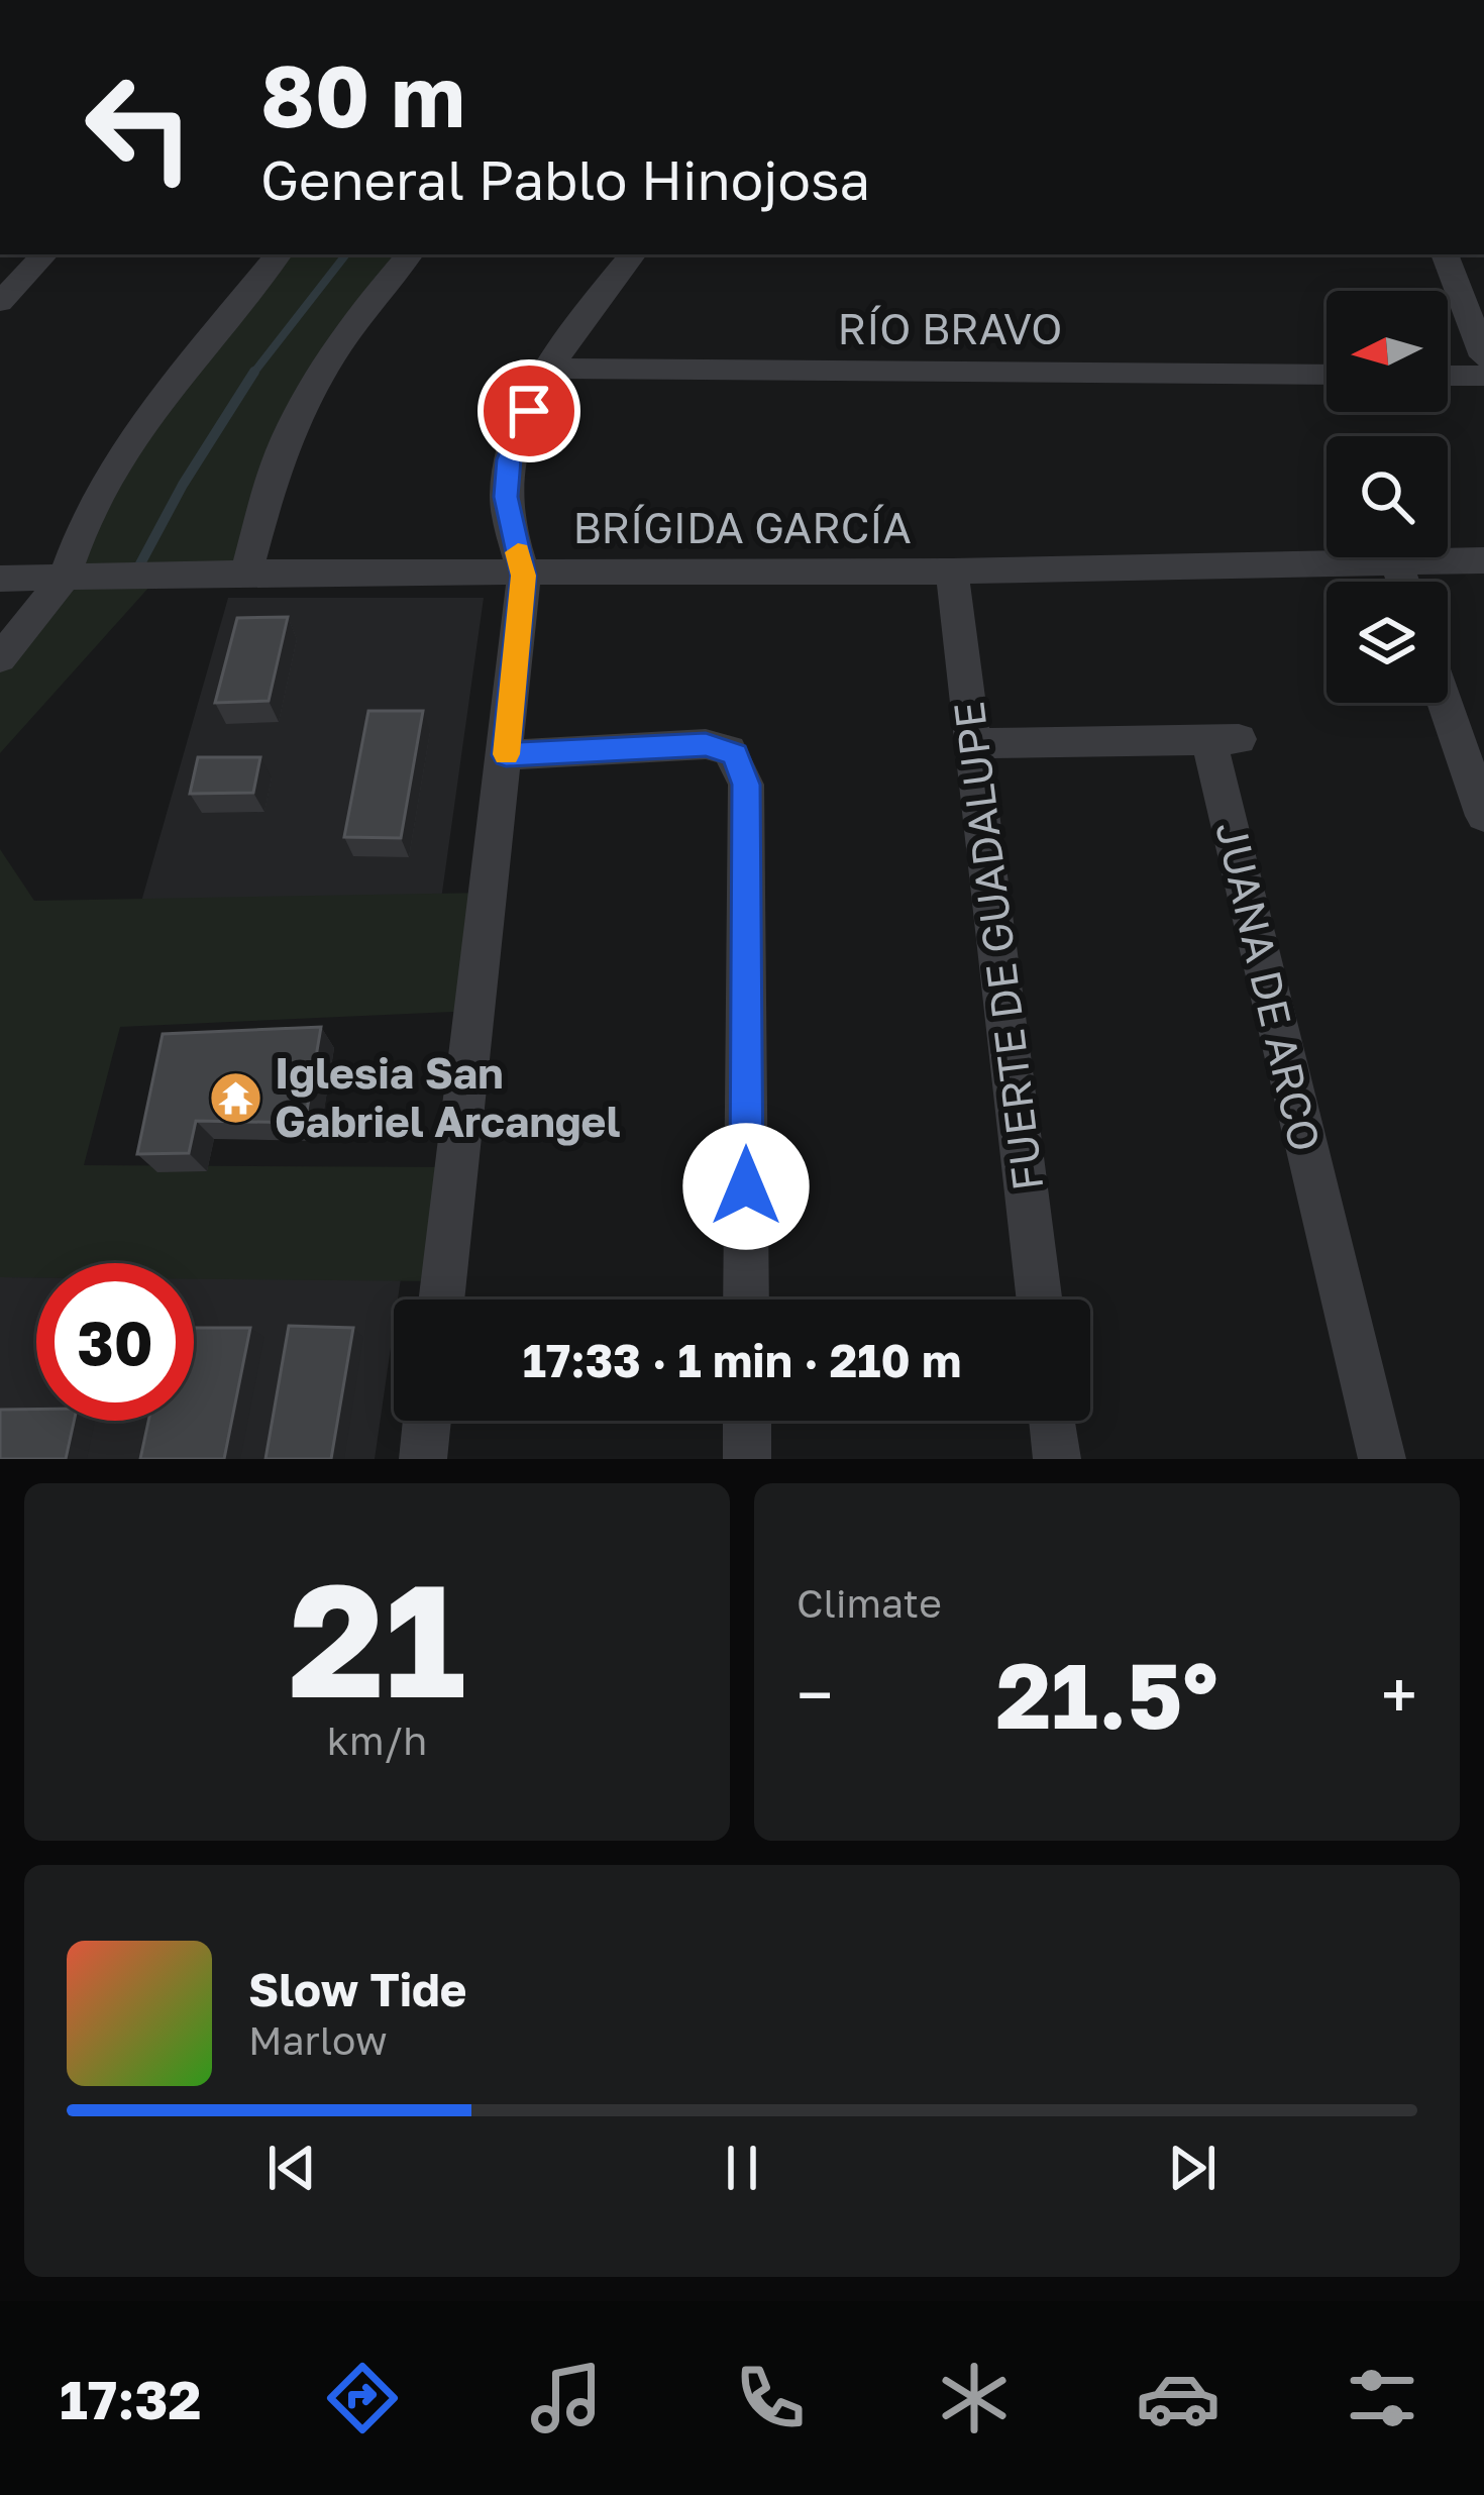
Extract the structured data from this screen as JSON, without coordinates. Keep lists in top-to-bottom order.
{
  "streets": {
    "street": [
      "RÍO BRAVO",
      "BRÍGIDA GARCÍA",
      "FUERTE DE GUADALUPE",
      "JUANA DE ARCO"
    ]
  },
  "crossings": [
    ["BRÍGIDA GARCÍA", "FUERTE DE GUADALUPE"],
    ["FUERTE DE GUADALUPE", "JUANA DE ARCO"]
  ],
  "places": {
    "temple": ["Iglesia San Gabriel Arcangel"]
  },
  "north": "left",
  "page": {
    "turn": ["80 m", "General Pablo Hinojosa"],
    "limit": "30",
    "trip": "17:33 · 1 min · 210 m",
    "tile": [
      ["21", "km/h"],
      "Climate"
    ],
    "heat": ["−", "21.5°", "+"],
    "song": ["Slow Tide", "Marlow"],
    "tabs": "17:32"
  }
}
